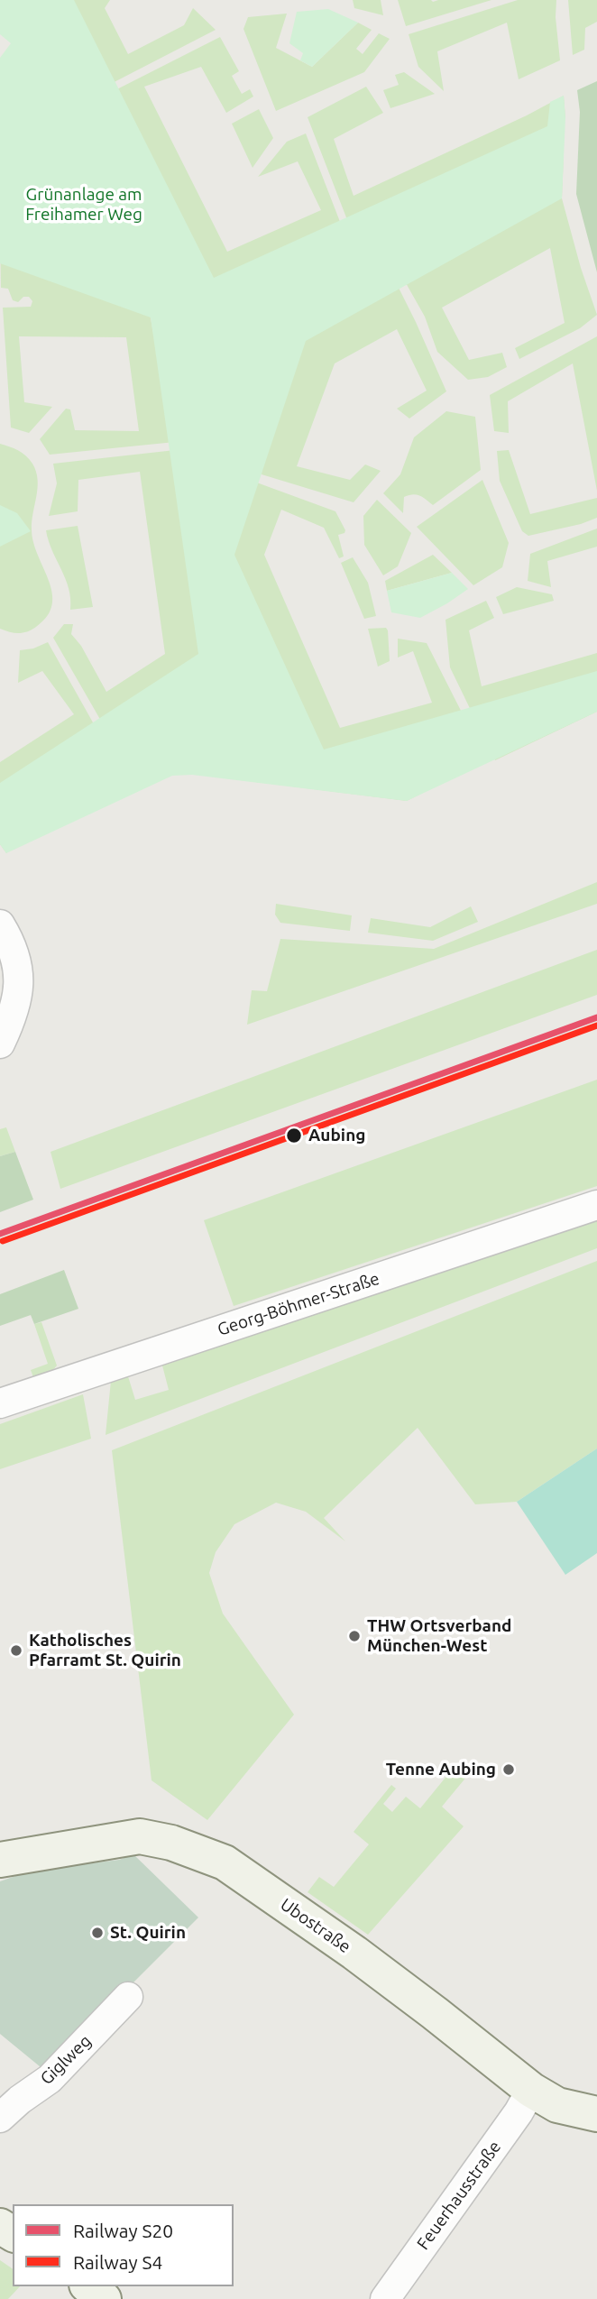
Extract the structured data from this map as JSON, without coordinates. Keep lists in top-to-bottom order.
{
  "streets": {
    "street": [
      "Georg-Böhmer-Straße",
      "Ubostraße",
      "Giglweg",
      "Feuerhausstraße"
    ]
  },
  "crossings": [
    ["Ubostraße", "Feuerhausstraße"]
  ],
  "parks": ["Grünanlage am Freihamer Weg"],
  "places": [
    "Aubing",
    "THW Ortsverband München-West",
    "Katholisches Pfarramt St. Quirin",
    "Tenne Aubing",
    "St. Quirin"
  ],
  "lines": ["rail line S20", "rail line S4"],
  "legend": ["Railway S20", "Railway S4"]
}
